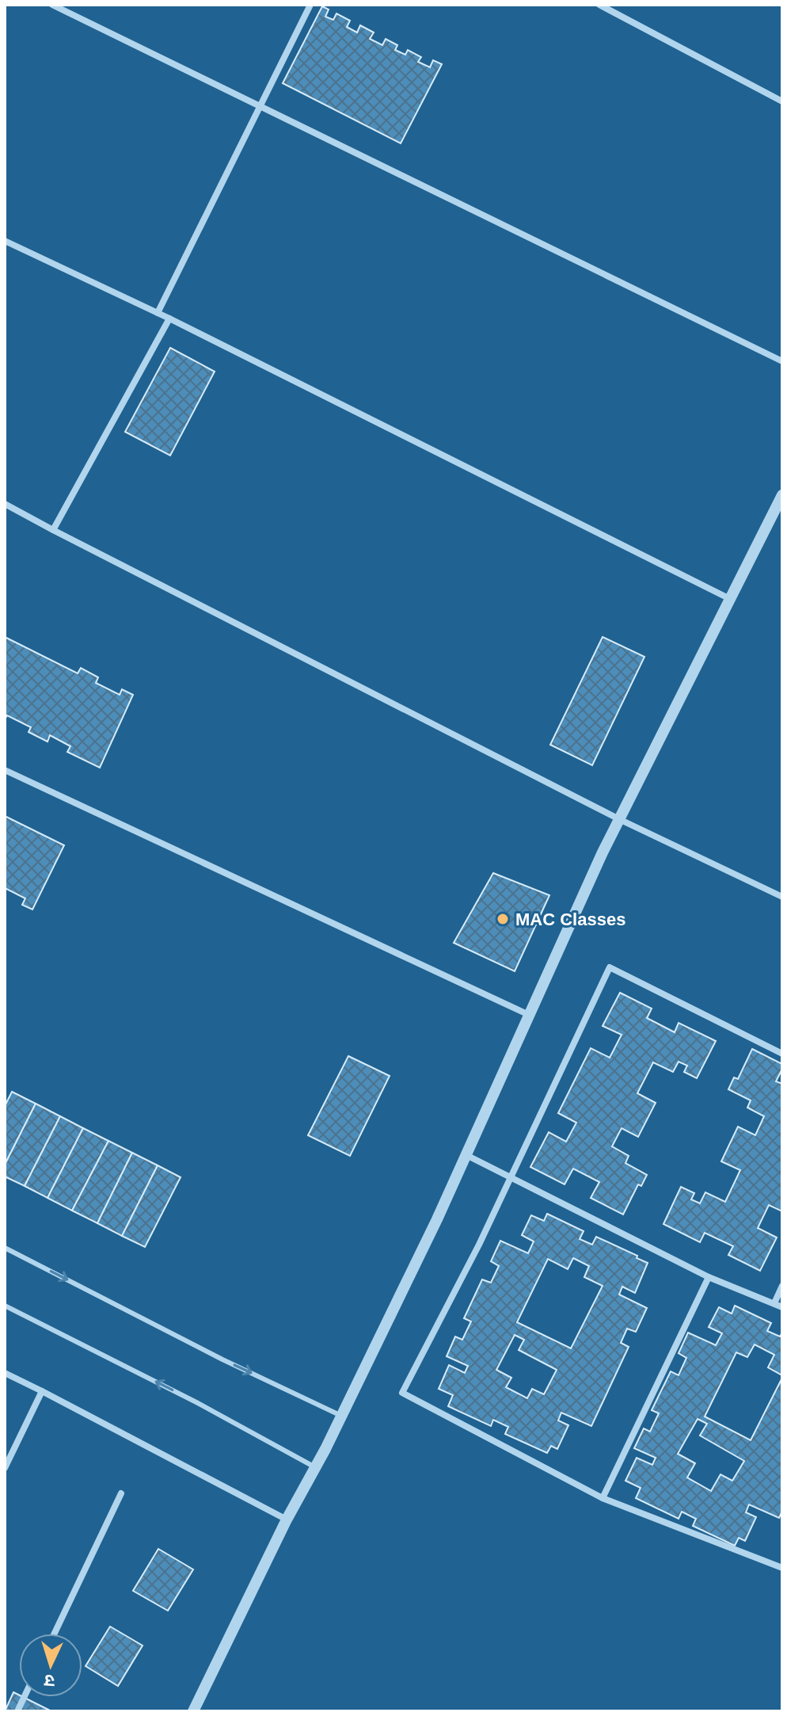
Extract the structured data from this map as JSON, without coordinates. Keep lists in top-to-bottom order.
{
  "places": ["MAC Classes"],
  "north": "bottom"
}
